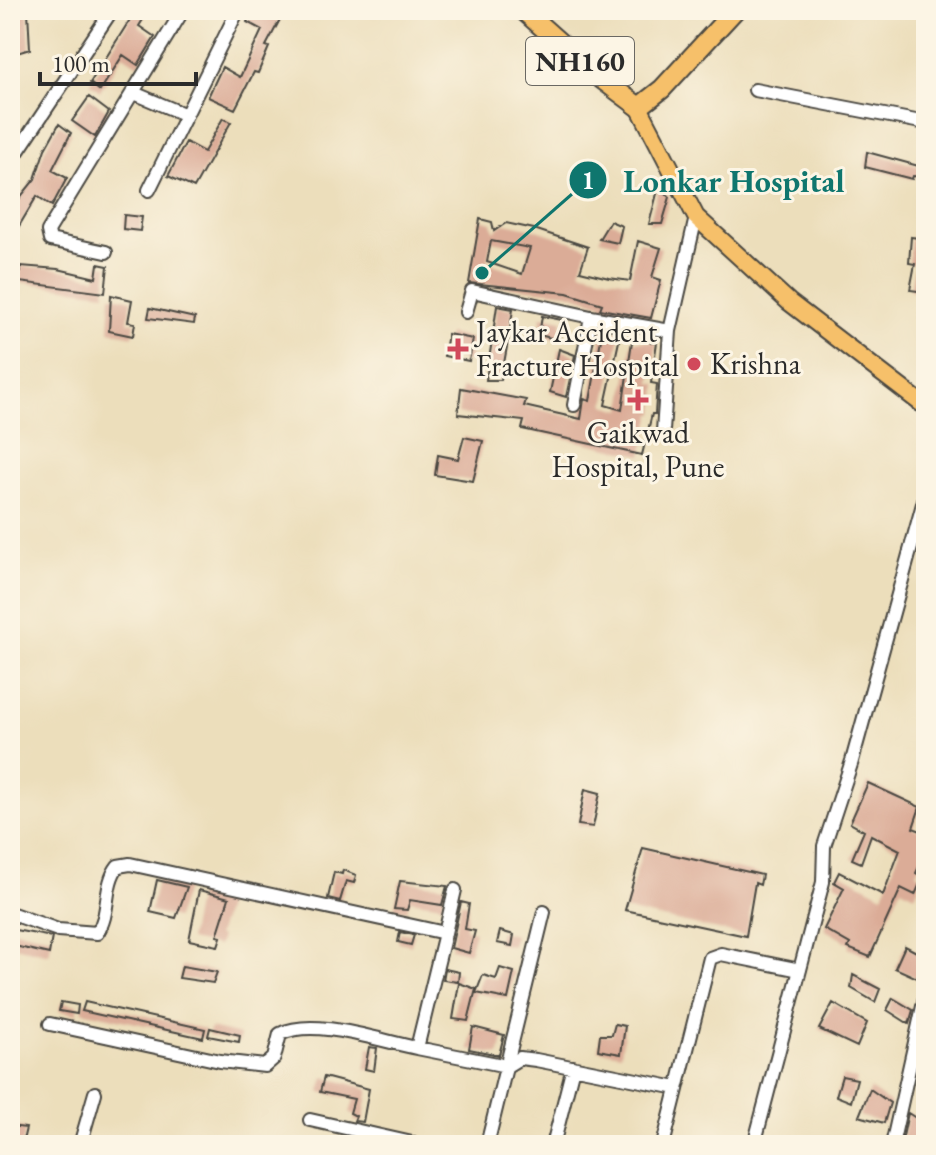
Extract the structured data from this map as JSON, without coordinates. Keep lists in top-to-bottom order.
{
  "streets": {
    "highway": ["NH160"]
  },
  "places": {
    "other": ["Lonkar Hospital", "Krishna"],
    "health": ["Jaykar Accident Fracture Hospital", "Gaikwad Hospital, Pune"]
  },
  "scale_bar": "100 m"
}
